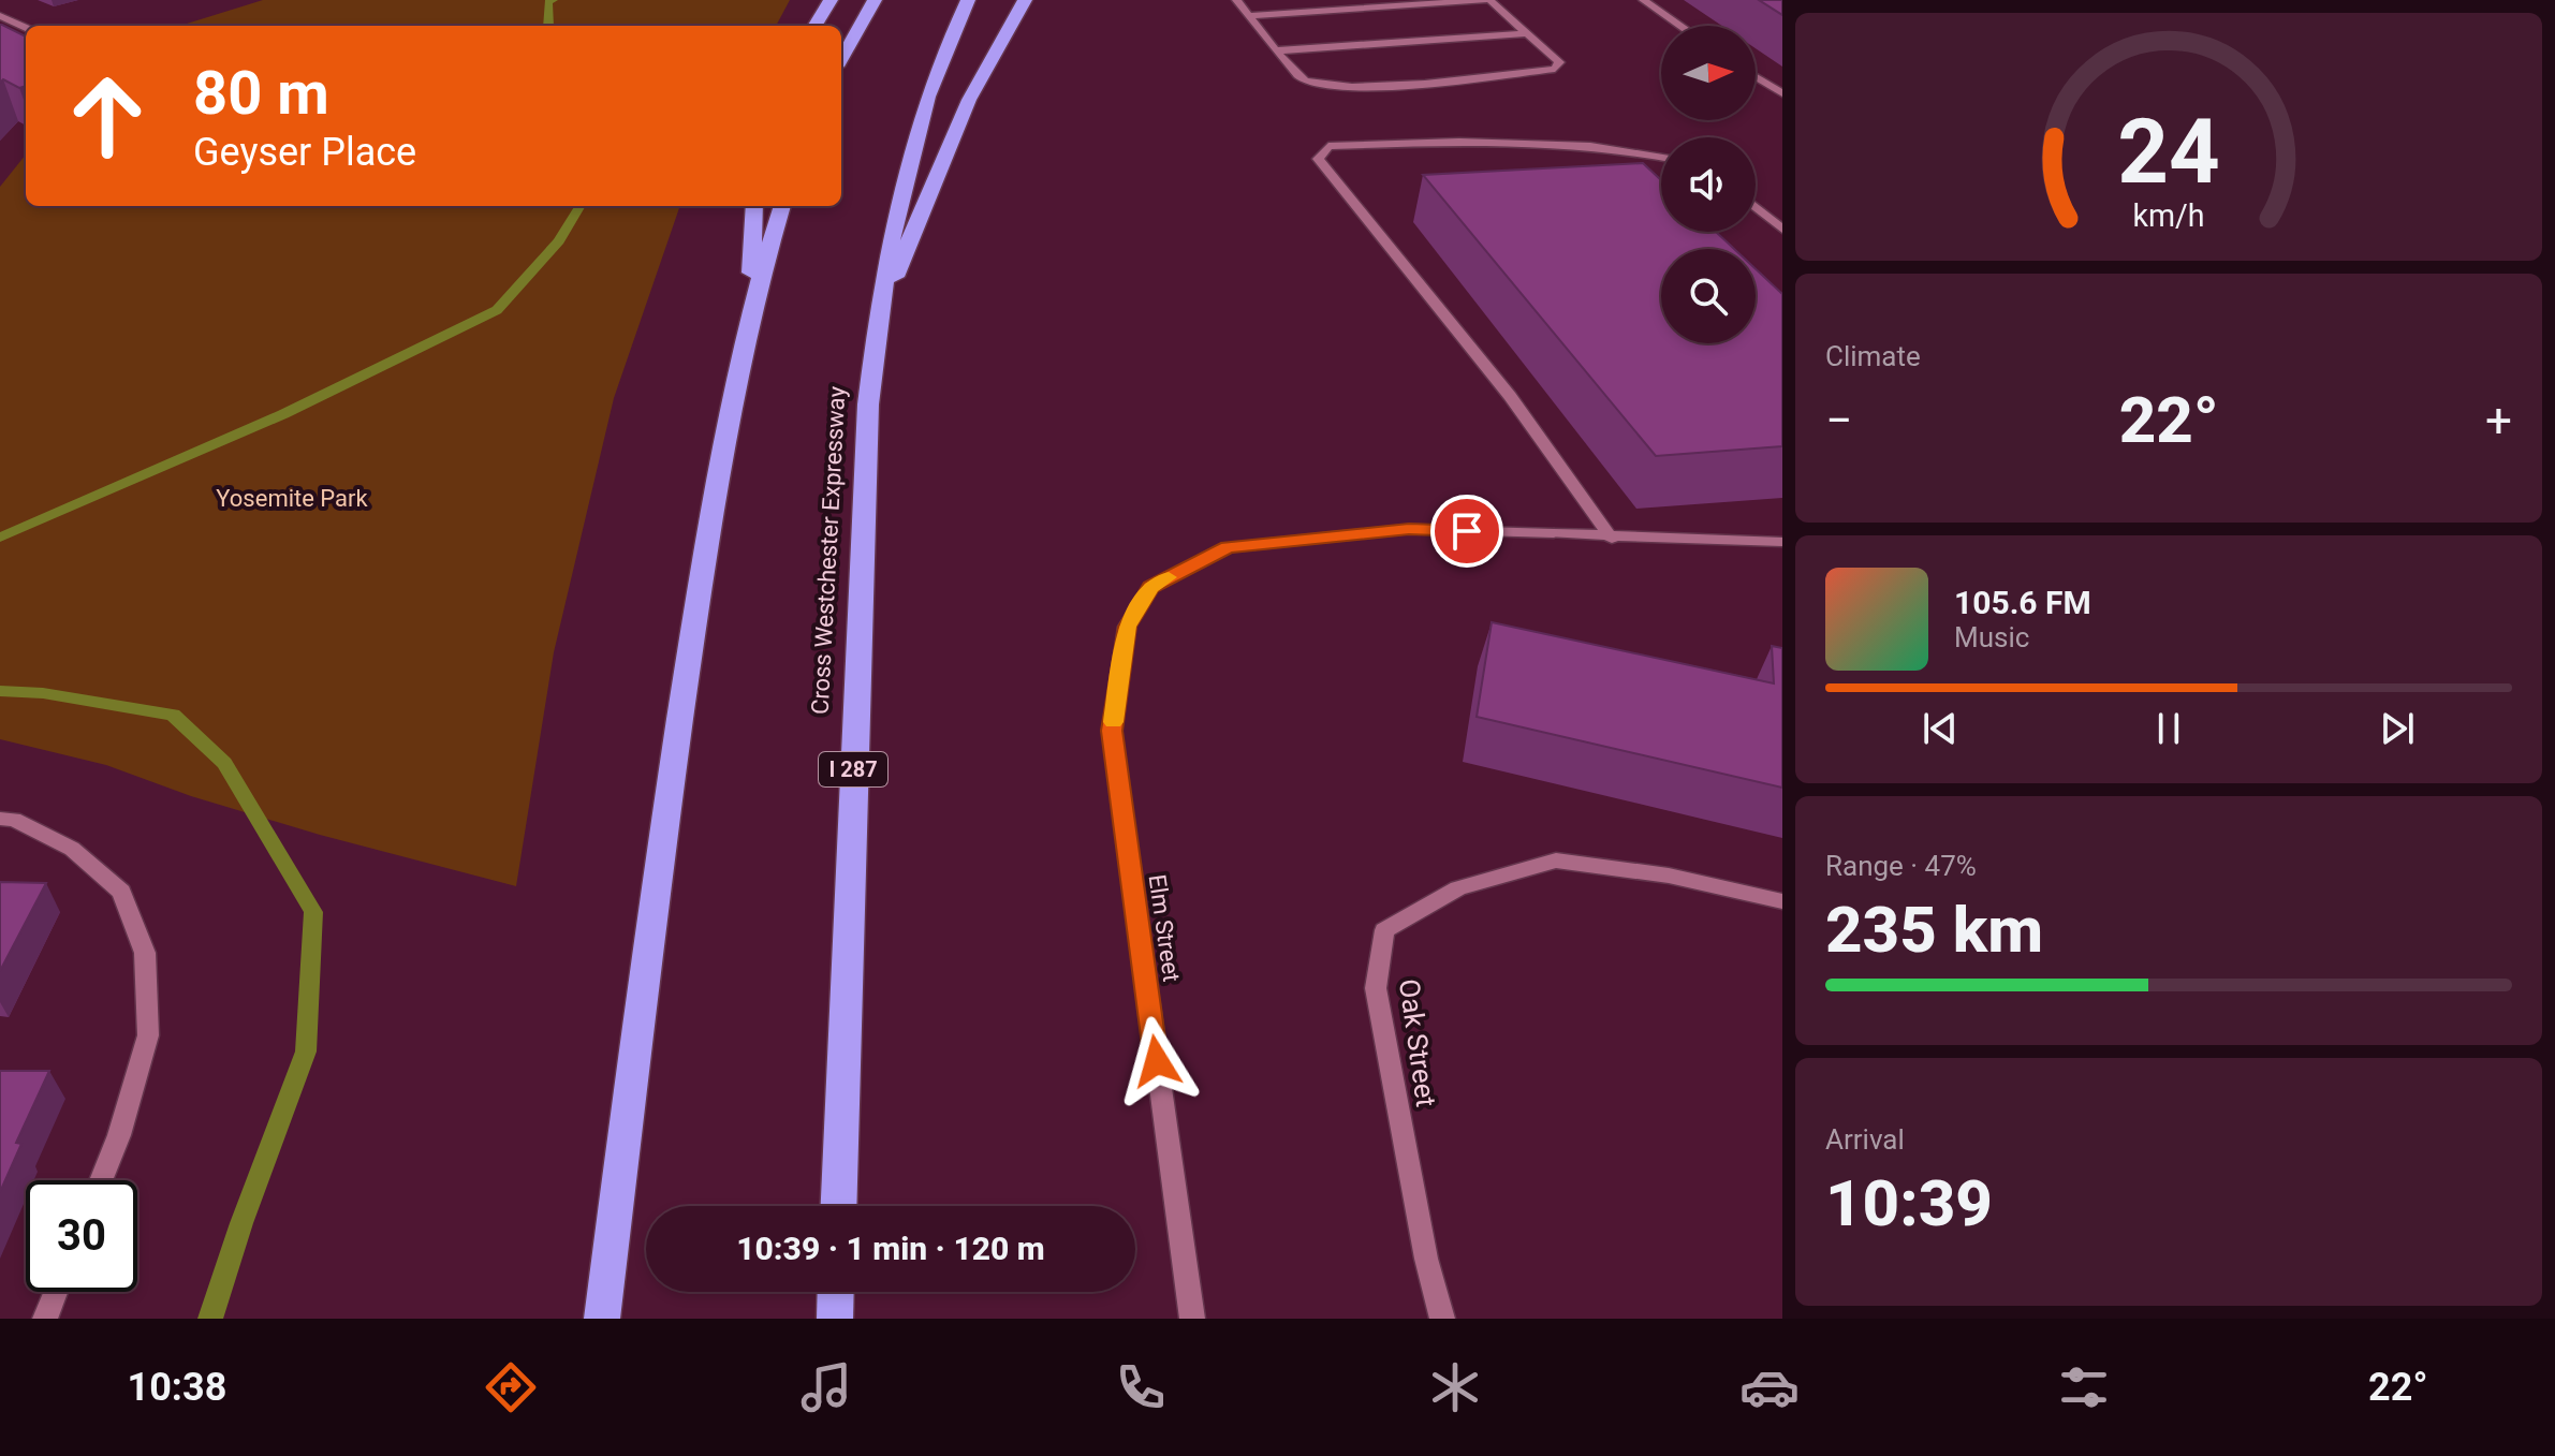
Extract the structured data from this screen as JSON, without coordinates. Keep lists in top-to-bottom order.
{
  "streets": {
    "highway": ["Cross Westchester Expressway", "I 287"],
    "street": ["Elm Street", "Oak Street"]
  },
  "parks": ["Yosemite Park"],
  "north": "right",
  "page": {
    "turn": ["80 m", "Geyser Place"],
    "tile": [
      "Climate",
      ["Range · 47%", "235 km"],
      ["Arrival", "10:39"]
    ],
    "heat": ["−", "22°", "+"],
    "song": ["105.6 FM", "Music"],
    "limit": "30",
    "trip": "10:39 · 1 min · 120 m",
    "tabs": ["10:38", "22°"],
    "gauge": ["24", "km/h"]
  }
}
